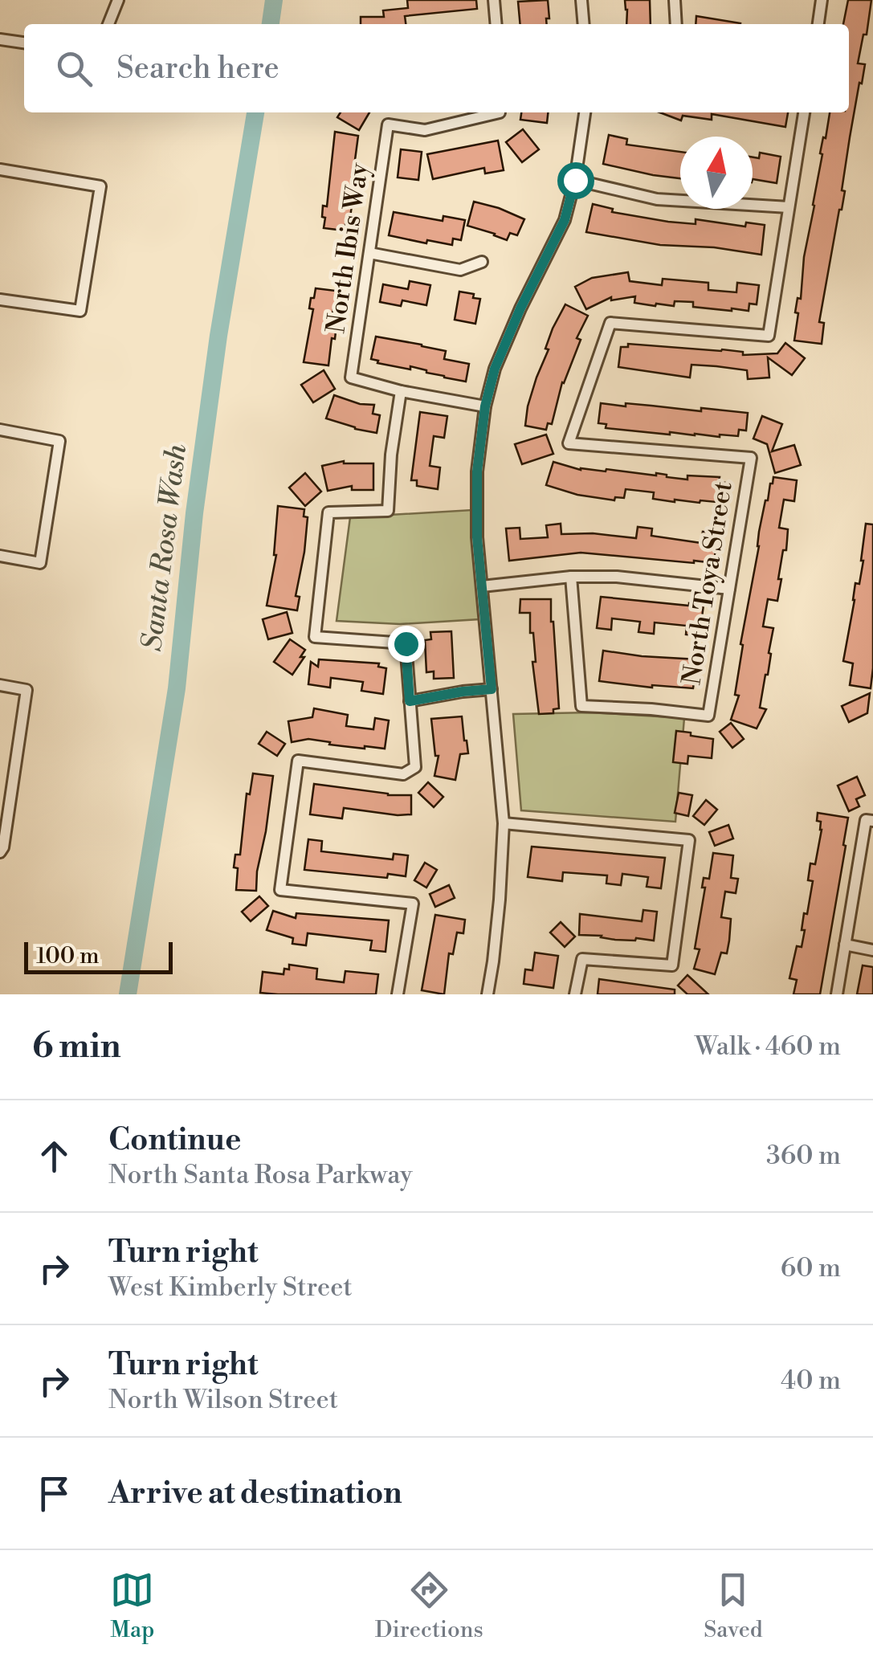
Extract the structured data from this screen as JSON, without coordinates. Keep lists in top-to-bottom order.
{
  "streets": {
    "street": ["North Ibis Way", "North Toya Street"]
  },
  "water": ["Santa Rosa Wash"],
  "scale_bar": "100 m",
  "north": "top",
  "page": {
    "search": "Search here",
    "scale": "100 m",
    "heading": ["6 min", "Walk · 460 m"],
    "list": [
      ["Continue", "North Santa Rosa Parkway", "360 m"],
      ["Turn right", "West Kimberly Street", "60 m"],
      ["Turn right", "North Wilson Street", "40 m"],
      "Arrive at destination"
    ],
    "nav": ["Map", "Directions", "Saved"]
  }
}
